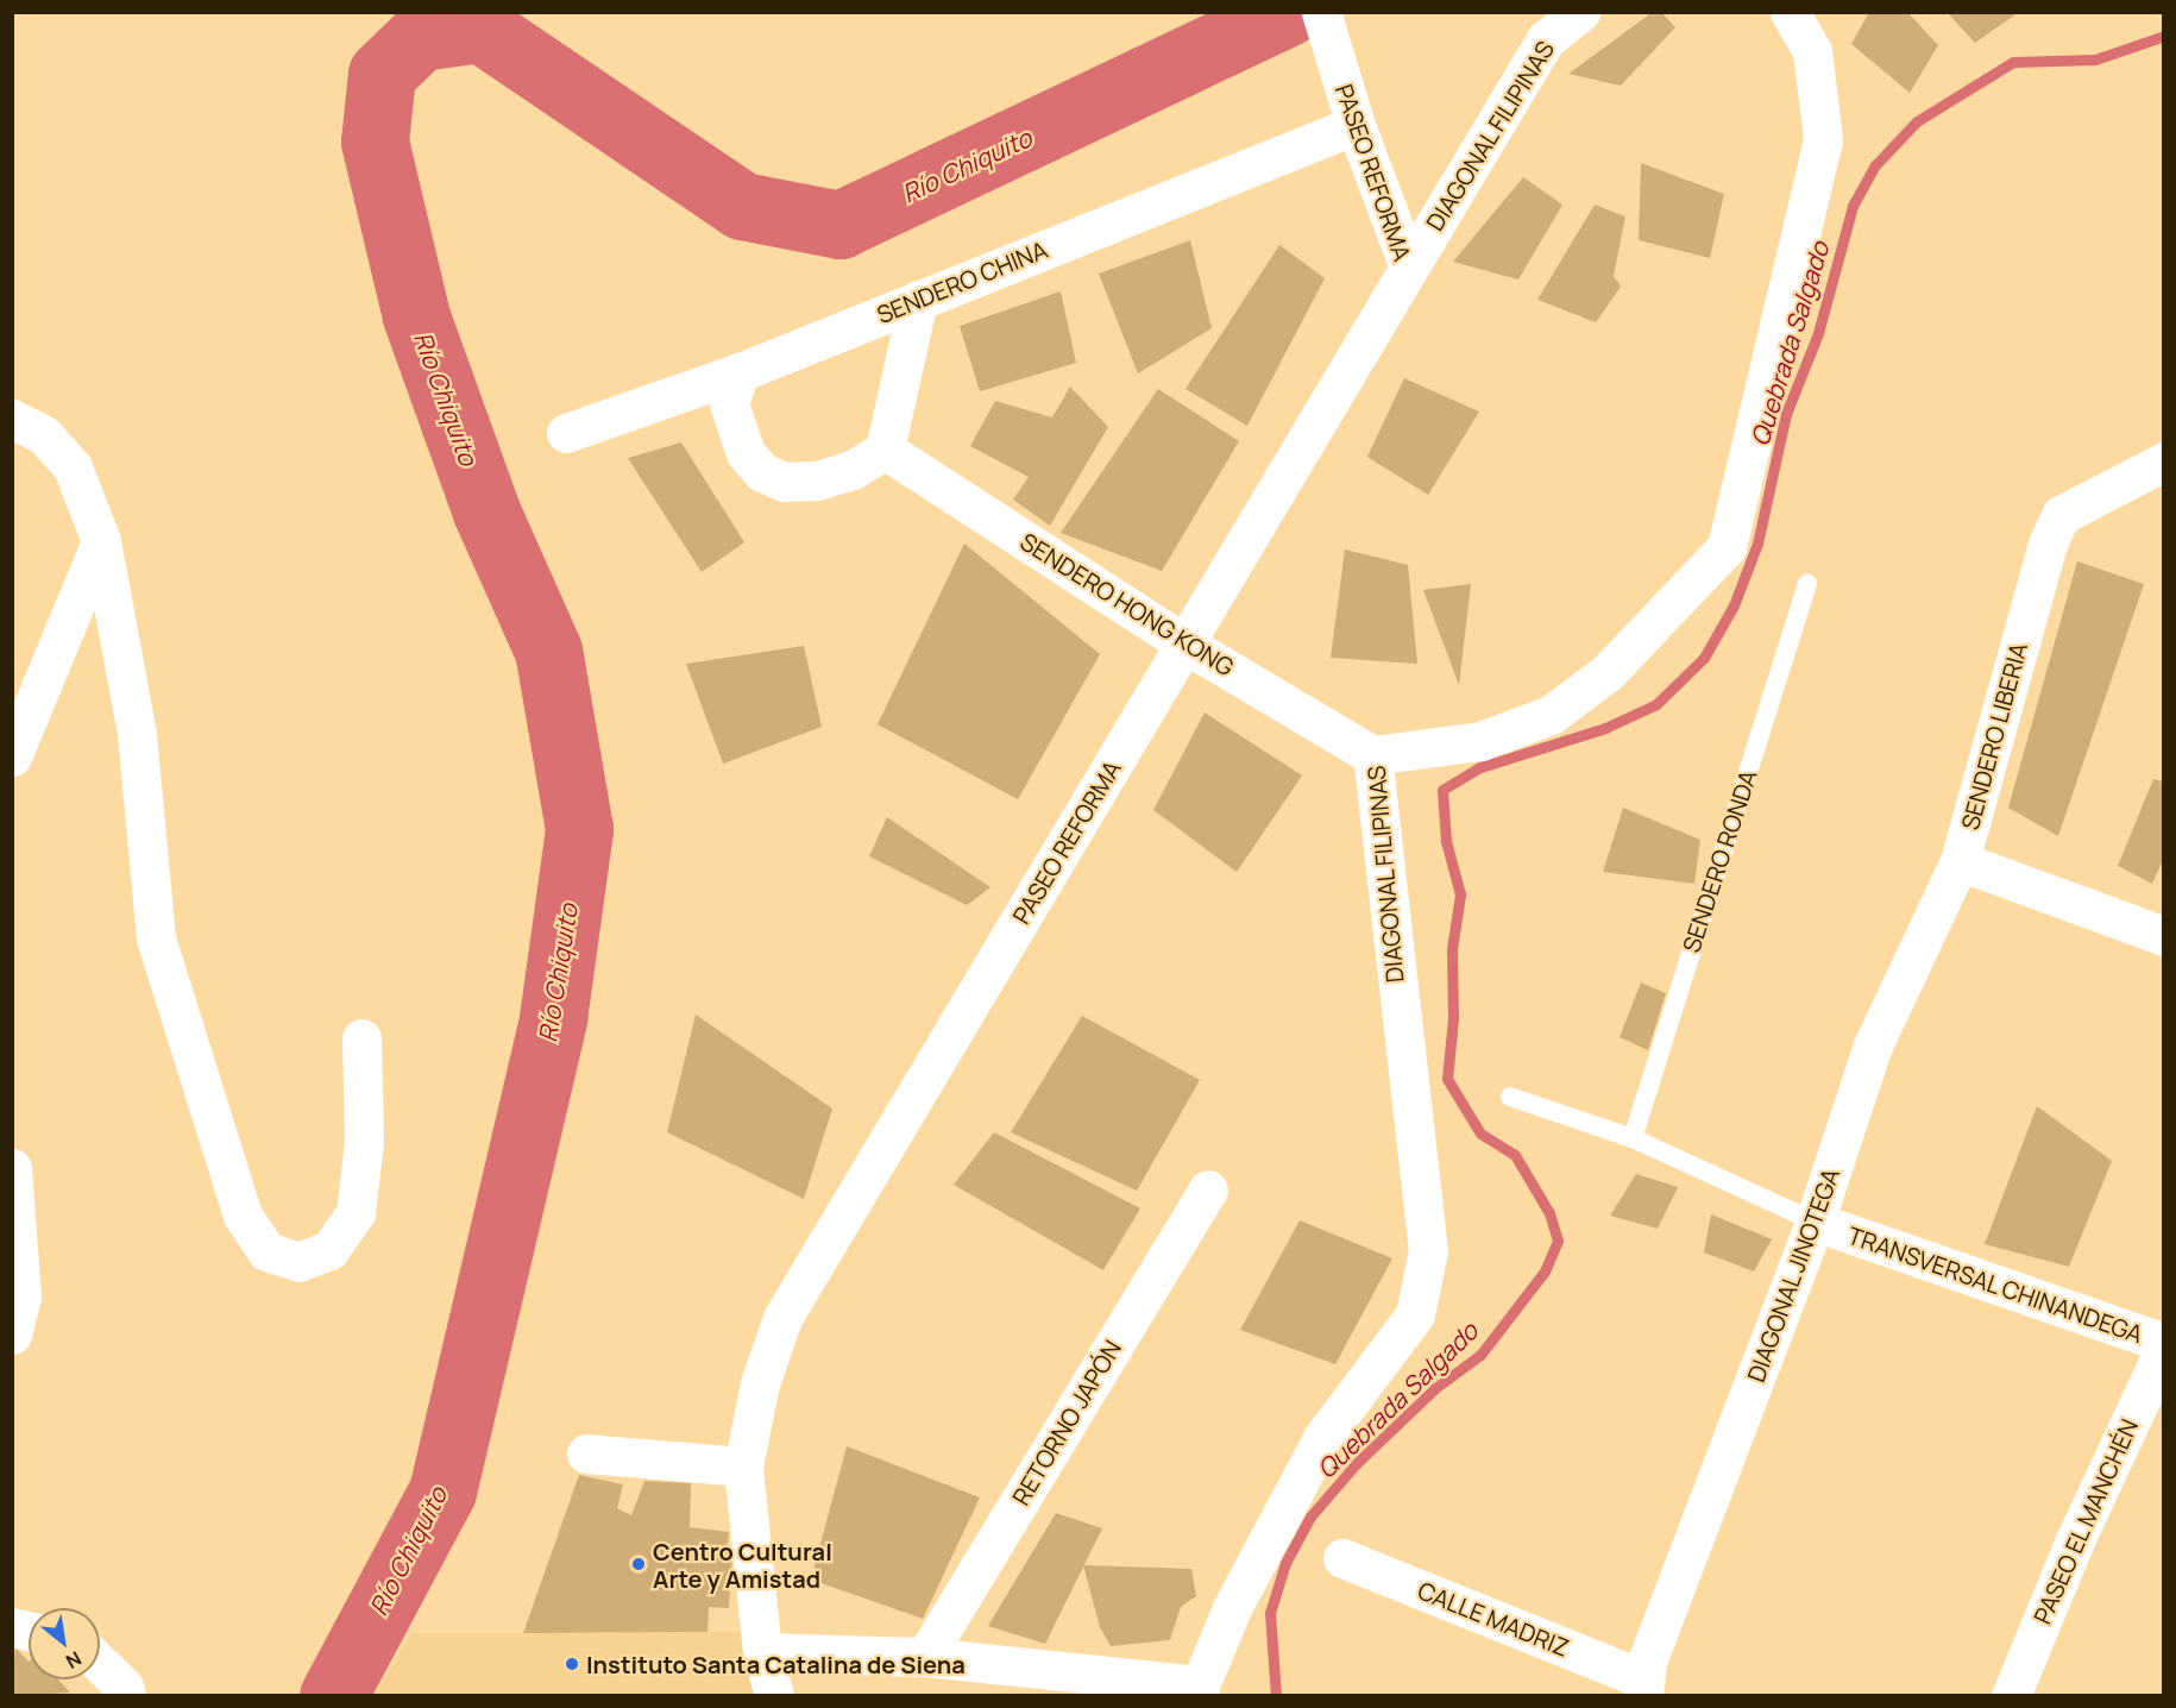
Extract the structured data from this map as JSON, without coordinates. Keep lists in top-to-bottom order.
{
  "streets": {
    "street": [
      "DIAGONAL FILIPINAS",
      "PASEO REFORMA",
      "SENDERO CHINA",
      "SENDERO HONG KONG",
      "SENDERO LIBERIA",
      "DIAGONAL JINOTEGA",
      "TRANSVERSAL CHINANDEGA",
      "RETORNO JAPÓN",
      "PASEO EL MANCHÉN",
      "CALLE MADRIZ"
    ],
    "lane": ["SENDERO RONDA"]
  },
  "crossings": [
    ["DIAGONAL FILIPINAS", "PASEO REFORMA"],
    ["DIAGONAL FILIPINAS", "SENDERO HONG KONG"],
    ["PASEO REFORMA", "SENDERO CHINA"],
    ["PASEO REFORMA", "SENDERO HONG KONG"],
    ["SENDERO LIBERIA", "DIAGONAL JINOTEGA"],
    ["SENDERO RONDA", "TRANSVERSAL CHINANDEGA"],
    ["DIAGONAL JINOTEGA", "TRANSVERSAL CHINANDEGA"],
    ["DIAGONAL JINOTEGA", "CALLE MADRIZ"]
  ],
  "water": ["Río Chiquito", "Quebrada Salgado"],
  "places": ["Centro Cultural Arte y Amistad", "Instituto Santa Catalina de Siena"],
  "north": "bottom right"
}
